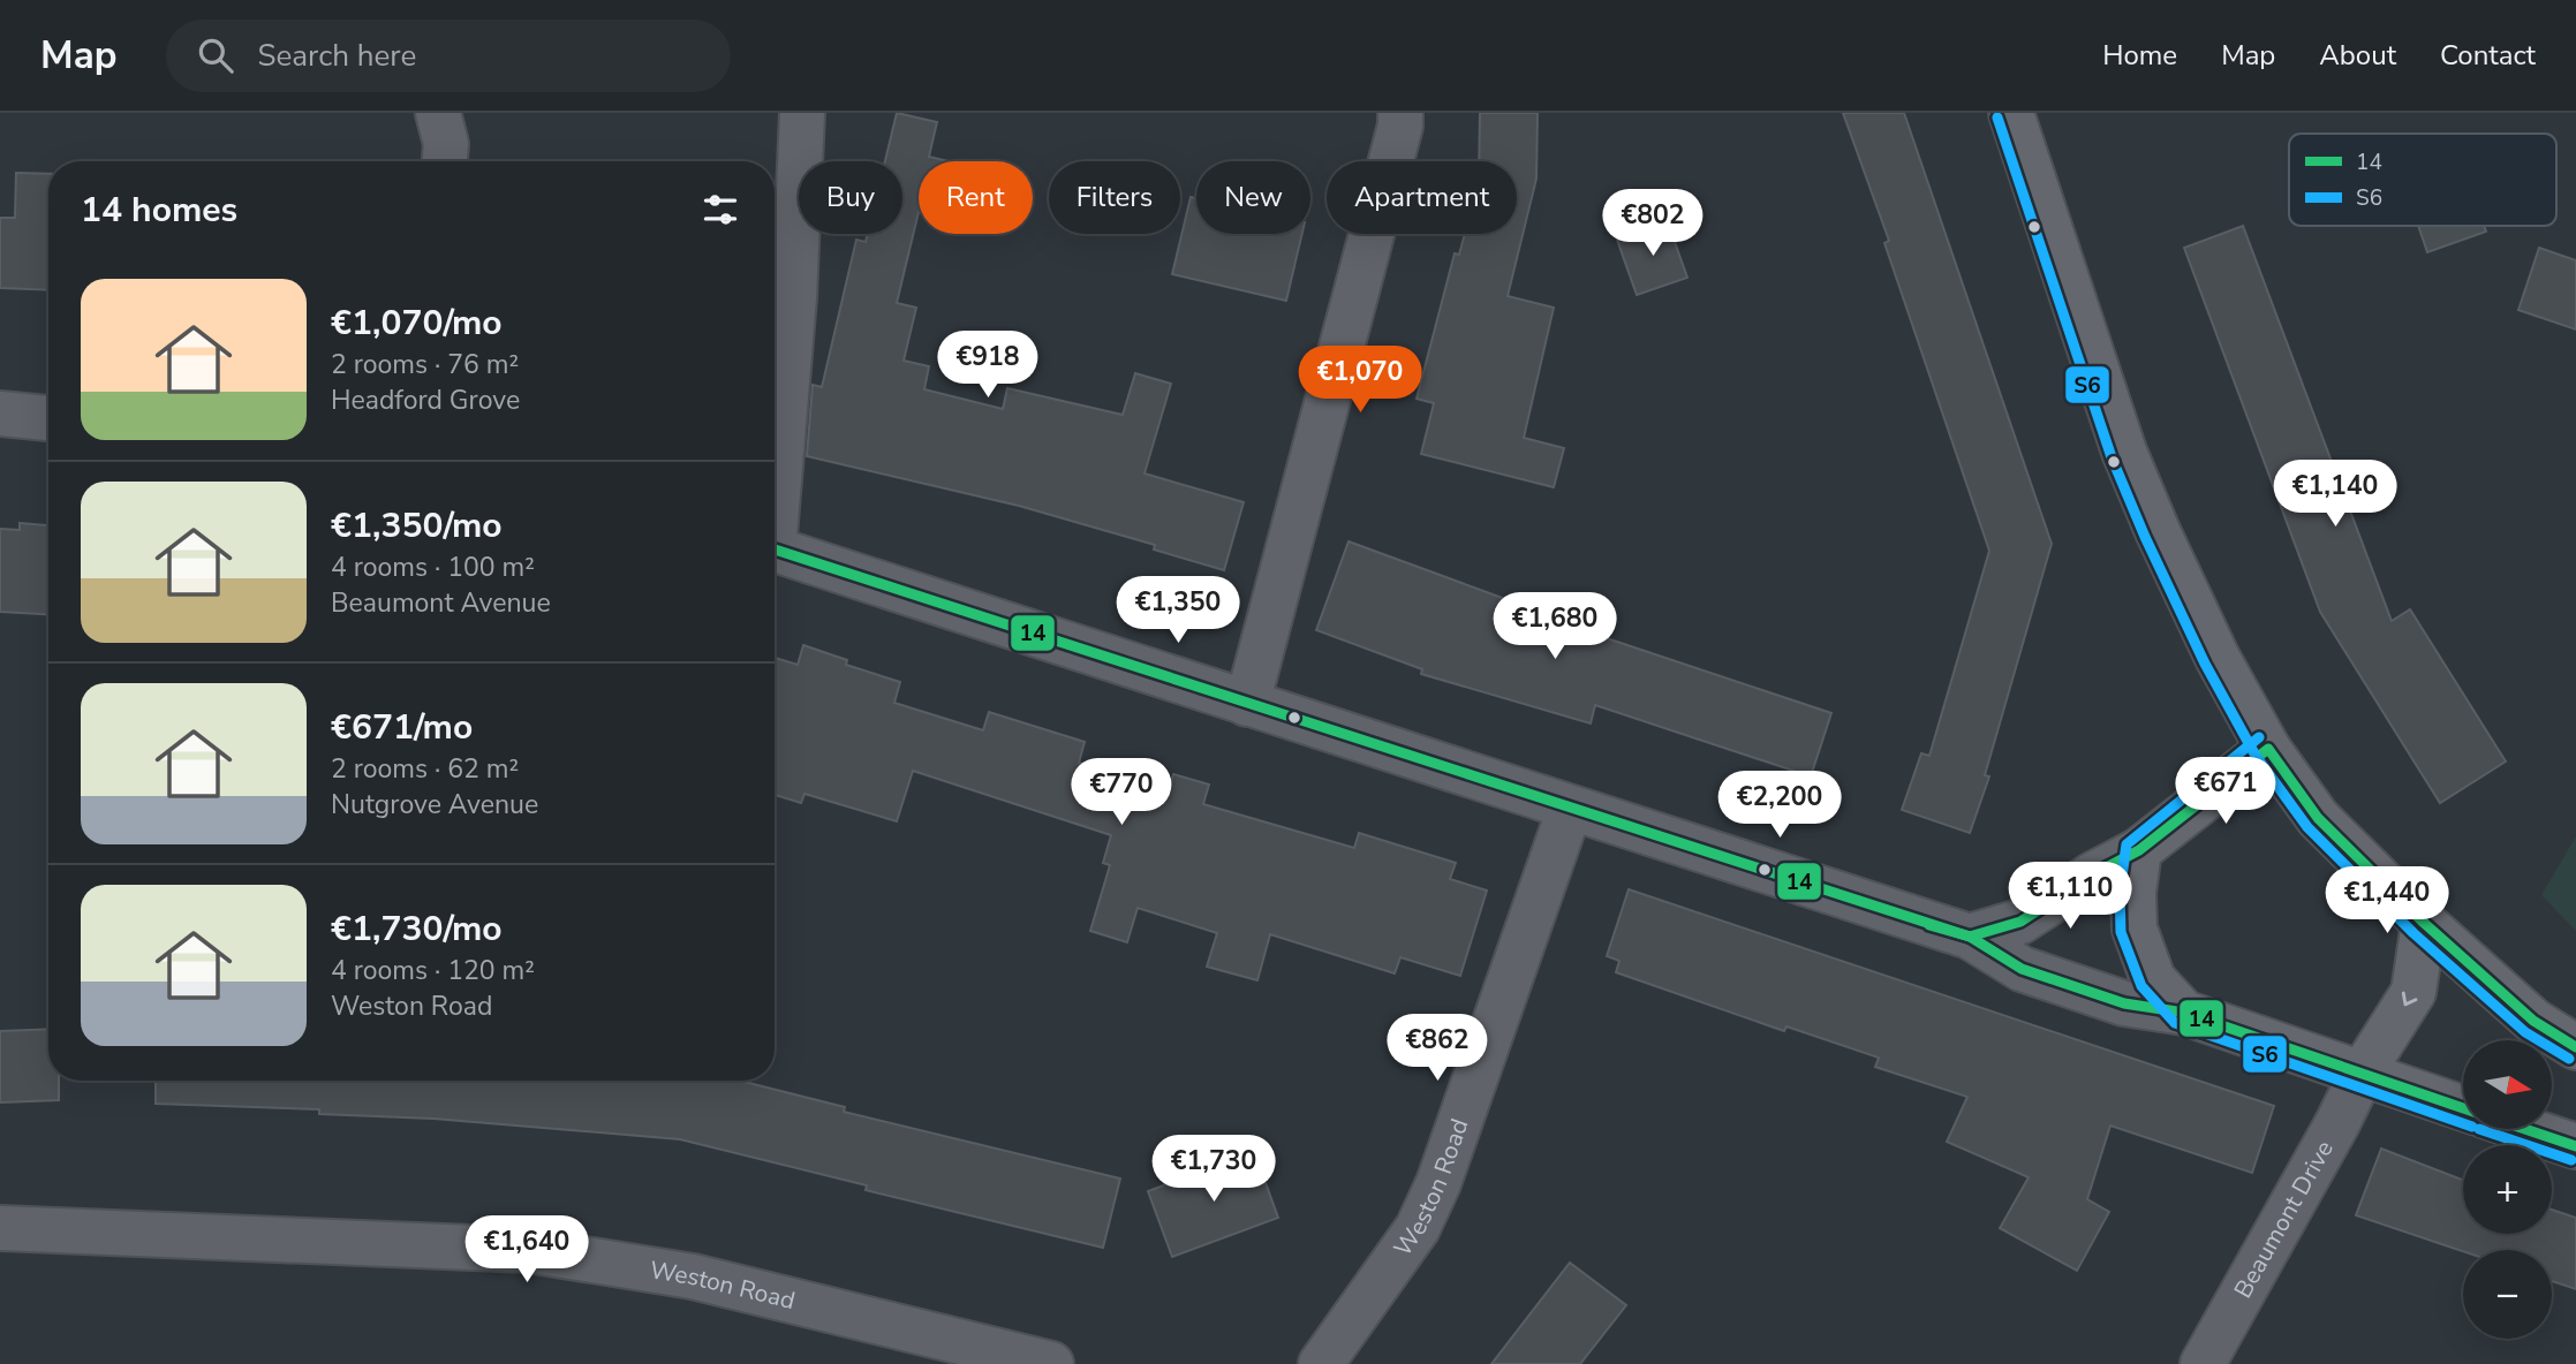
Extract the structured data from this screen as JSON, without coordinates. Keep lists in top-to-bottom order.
{
  "streets": {
    "street": ["Weston Road", "Beaumont Drive"]
  },
  "lines": ["transit line S6", "transit line 14"],
  "legend": ["14", "S6"],
  "north": "right",
  "page": {
    "header": "Map",
    "search": "Search here",
    "nav": [
      "Home",
      "Map",
      "About",
      "Contact"
    ],
    "chip": [
      "Buy",
      "Rent",
      "Filters",
      "New",
      "Apartment"
    ],
    "heading": "14 homes",
    "price": [
      "€802",
      "€918",
      "€1,070",
      "€1,140",
      "€1,350",
      "€1,680",
      "€671",
      "€770",
      "€2,200",
      "€1,110",
      "€1,440",
      "€862",
      "€1,730",
      "€1,640"
    ],
    "list": [
      {
        "name": "€1,070/mo",
        "note": "2 rooms · 76 m² · Headford Grove"
      },
      {
        "name": "€1,350/mo",
        "note": "4 rooms · 100 m² · Beaumont Avenue"
      },
      {
        "name": "€671/mo",
        "note": "2 rooms · 62 m² · Nutgrove Avenue"
      },
      {
        "name": "€1,730/mo",
        "note": "4 rooms · 120 m² · Weston Road"
      }
    ],
    "map_buttons": ["+", "−"]
  }
}
